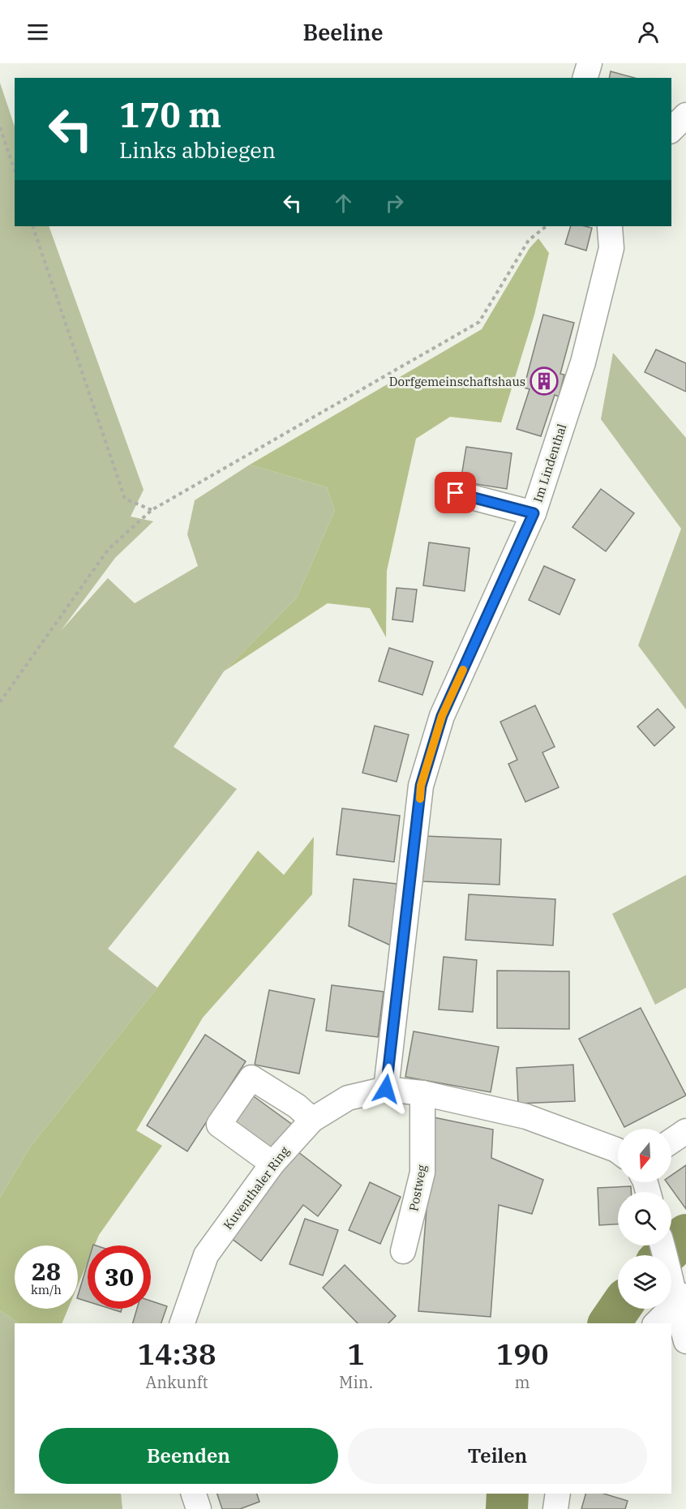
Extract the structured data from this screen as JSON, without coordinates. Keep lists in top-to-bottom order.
{
  "streets": {
    "street": ["Im Lindenthal", "Kuventhaler Ring", "Postweg"]
  },
  "crossings": [
    ["Im Lindenthal", "Kuventhaler Ring"],
    ["Kuventhaler Ring", "Postweg"]
  ],
  "places": {
    "building": ["Dorfgemeinschaftshaus"]
  },
  "north": "bottom",
  "page": {
    "header": "Beeline",
    "turn": ["170 m", "Links abbiegen"],
    "speed": "28 km/h",
    "limit": "30",
    "eta": [
      "14:38",
      "Ankunft",
      "1",
      "Min.",
      "190",
      "m"
    ],
    "buttons": ["Beenden", "Teilen"]
  }
}
